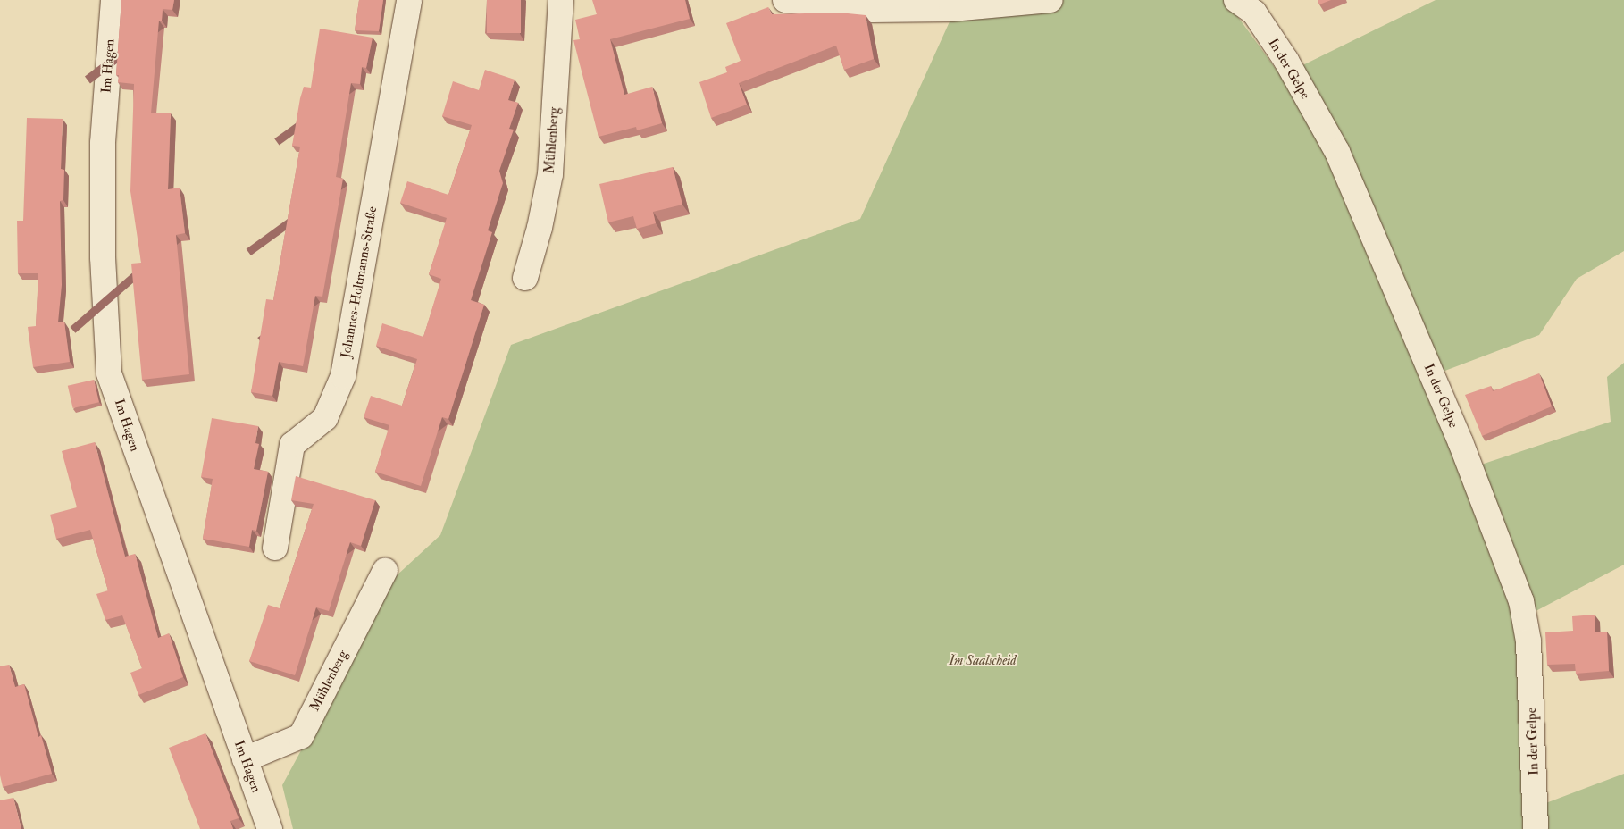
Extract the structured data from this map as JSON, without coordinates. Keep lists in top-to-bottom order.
{
  "streets": {
    "street": [
      "Im Hagen",
      "In der Gelpe",
      "Mühlenberg",
      "Johannes-Holtmanns-Straße"
    ]
  },
  "crossings": [
    ["Im Hagen", "Mühlenberg"]
  ],
  "parks": ["Im Saalscheid"]
}
